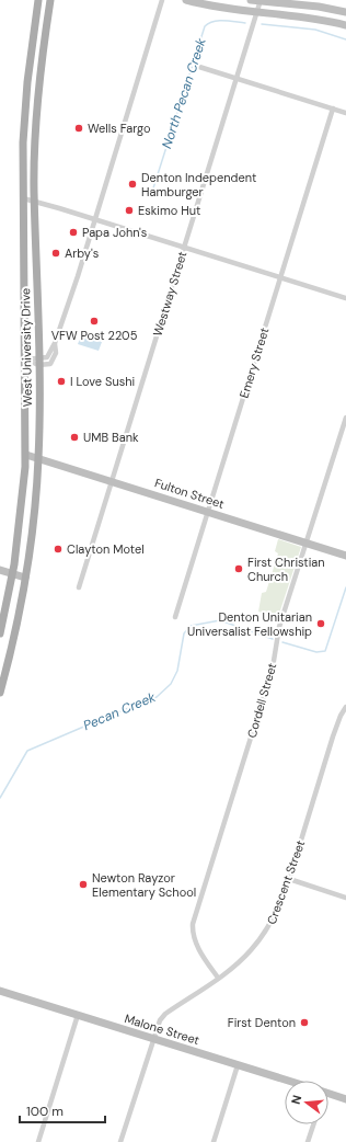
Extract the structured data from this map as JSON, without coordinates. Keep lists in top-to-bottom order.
{
  "streets": {
    "main road": ["West University Drive"],
    "street": [
      "Westway Street",
      "Emery Street",
      "Fulton Street",
      "Cordell Street",
      "Crescent Street",
      "Malone Street"
    ]
  },
  "crossings": [
    ["Westway Street", "Fulton Street"],
    ["West University Drive", "Fulton Street"],
    ["Emery Street", "Fulton Street"],
    ["Fulton Street", "Cordell Street"],
    ["Cordell Street", "Crescent Street"],
    ["Crescent Street", "Malone Street"]
  ],
  "water": ["North Pecan Creek", "Pecan Creek"],
  "places": [
    "Wells Fargo",
    "Denton Independent Hamburger",
    "Eskimo Hut",
    "Papa John's",
    "Arby's",
    "VFW Post 2205",
    "I Love Sushi",
    "UMB Bank",
    "Clayton Motel",
    "First Christian Church",
    "Denton Unitarian Universalist Fellowship",
    "Newton Rayzor Elementary School",
    "First Denton"
  ],
  "scale_bar": "100 m",
  "north": "left"
}
